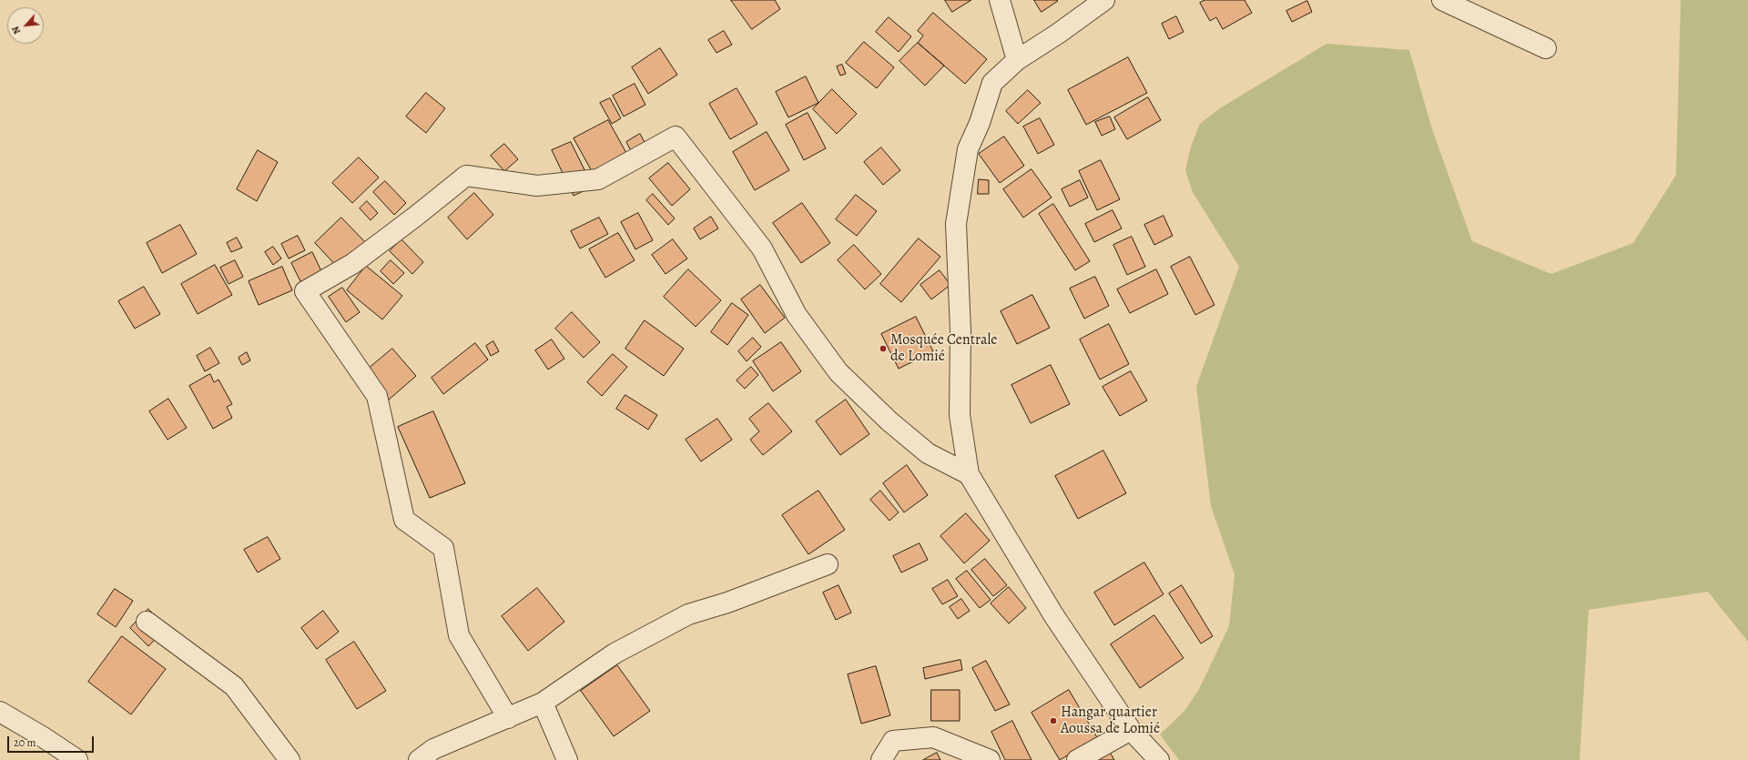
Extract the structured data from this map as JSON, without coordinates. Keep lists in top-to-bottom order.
{
  "places": ["Mosquée Centrale de Lomié", "Hangar quartier Aoussa de Lomié"],
  "scale_bar": "20 m",
  "north": "bottom left"
}
